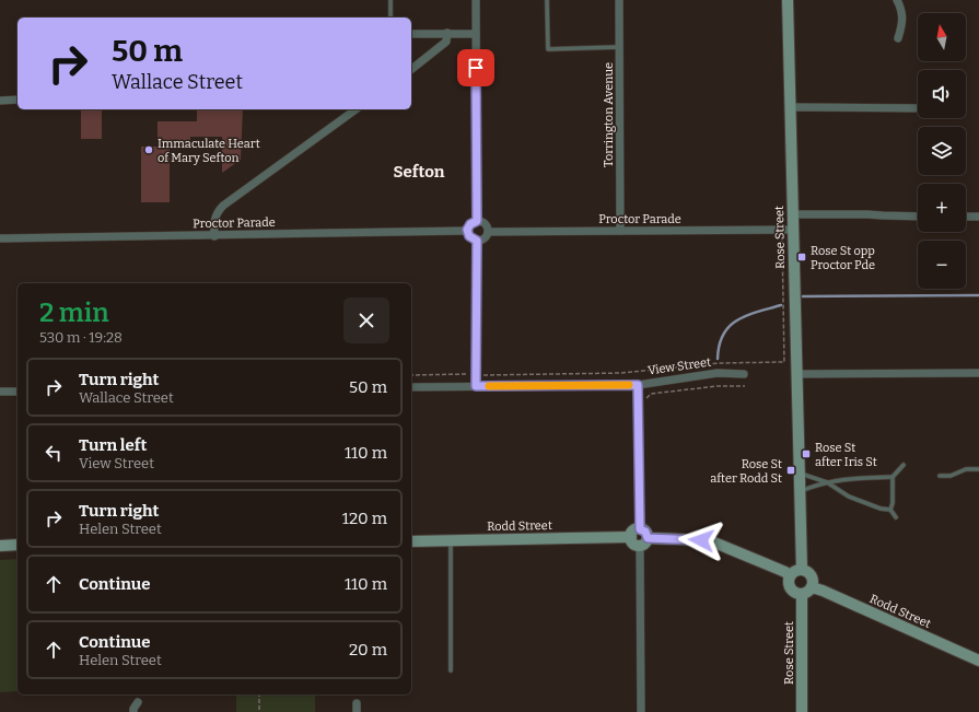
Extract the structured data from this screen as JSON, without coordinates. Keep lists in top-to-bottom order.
{
  "streets": {
    "street": [
      "Torrington Avenue",
      "Proctor Parade",
      "Rose Street",
      "View Street",
      "Rodd Street"
    ]
  },
  "crossings": [
    ["Torrington Avenue", "Proctor Parade"],
    ["Proctor Parade", "Rose Street"],
    ["Rose Street", "Rodd Street"]
  ],
  "districts": ["Sefton"],
  "places": {
    "other": ["Immaculate Heart of Mary Sefton"],
    "transit": ["Rose St opp Proctor Pde", "Rose St after Iris St", "Rose St after Rodd St"]
  },
  "north": "top",
  "page": {
    "map_buttons": ["+", "−"],
    "turn": ["50 m", "Wallace Street"],
    "heading": ["2 min", "530 m · 19:28"],
    "list": [
      {
        "name": "Turn right",
        "note": "Wallace Street",
        "value": "50 m"
      },
      {
        "name": "Turn left",
        "note": "View Street",
        "value": "110 m"
      },
      {
        "name": "Turn right",
        "note": "Helen Street",
        "value": "120 m"
      },
      {
        "name": "Continue",
        "value": "110 m"
      },
      {
        "name": "Continue",
        "note": "Helen Street",
        "value": "20 m"
      }
    ]
  }
}
